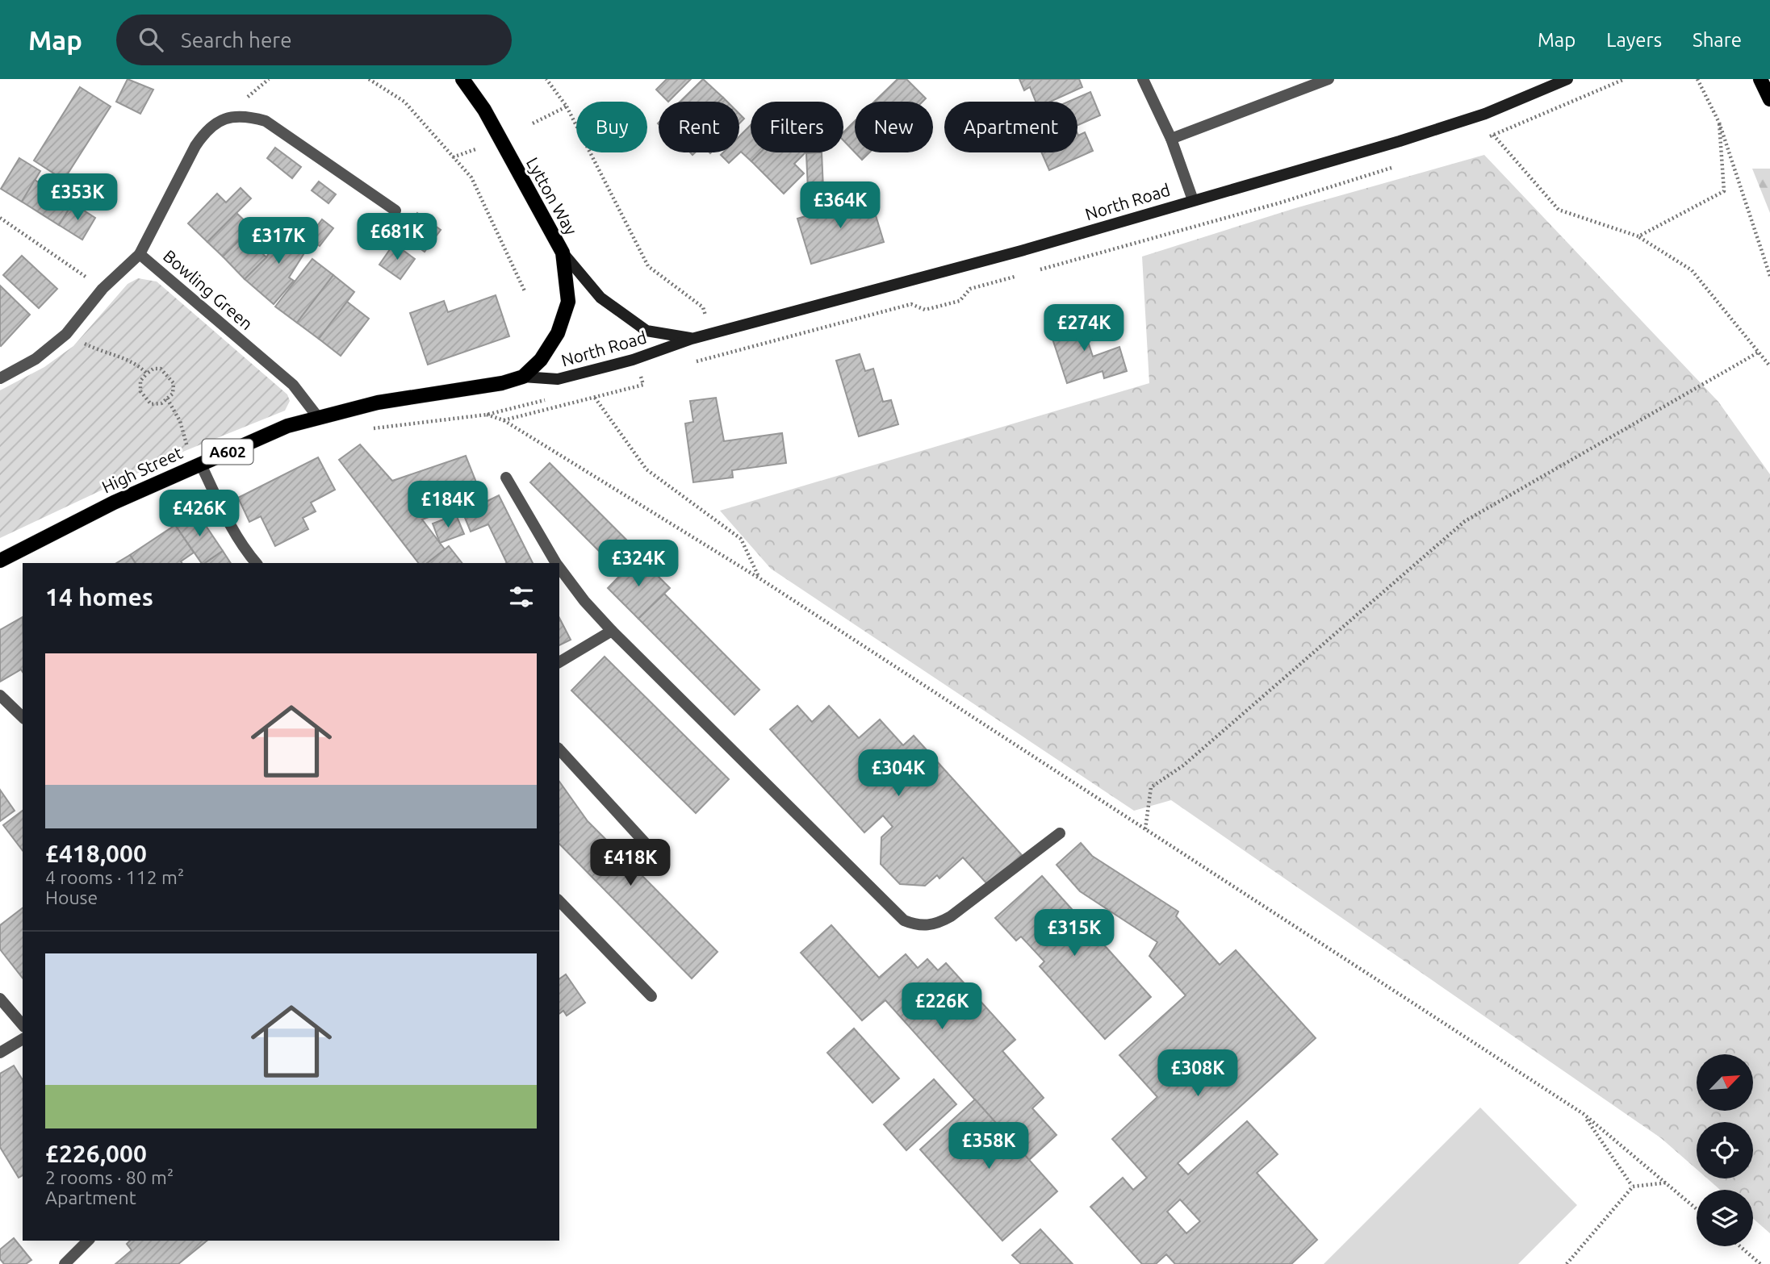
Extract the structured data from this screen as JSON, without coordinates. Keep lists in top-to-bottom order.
{
  "streets": {
    "main road": [
      "Lytton Way",
      "North Road",
      "A602",
      "High Street"
    ],
    "street": ["Bowling Green"]
  },
  "crossings": [
    ["Lytton Way", "North Road"],
    ["Lytton Way", "High Street"],
    ["North Road", "High Street"],
    ["Bowling Green", "High Street"]
  ],
  "north": "top right",
  "page": {
    "header": "Map",
    "search": "Search here",
    "nav": ["Map", "Layers", "Share"],
    "chip": [
      "Buy",
      "Rent",
      "Filters",
      "New",
      "Apartment"
    ],
    "price": [
      "£353K",
      "£364K",
      "£681K",
      "£317K",
      "£274K",
      "£184K",
      "£426K",
      "£324K",
      "£304K",
      "£418K",
      "£315K",
      "£226K",
      "£308K",
      "£358K"
    ],
    "heading": "14 homes",
    "list": [
      {
        "name": "£418,000",
        "note": "4 rooms · 112 m² · House"
      },
      {
        "name": "£226,000",
        "note": "2 rooms · 80 m² · Apartment"
      }
    ]
  }
}
